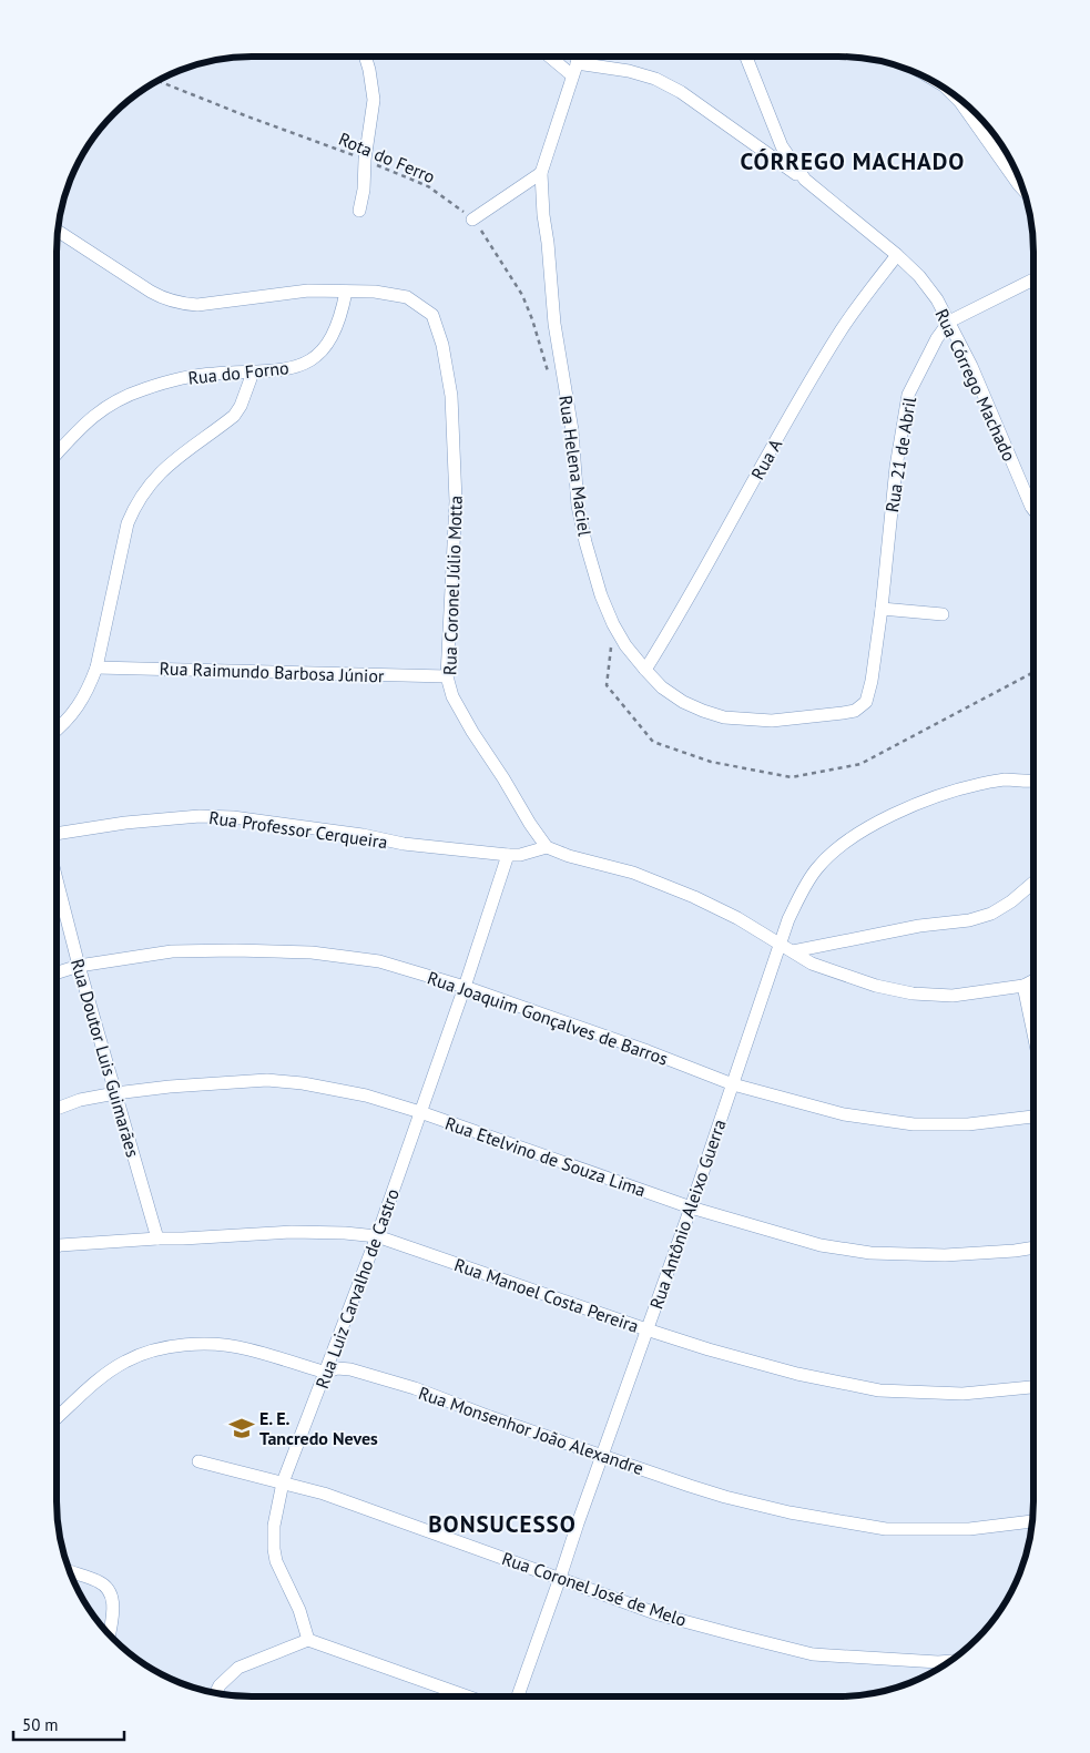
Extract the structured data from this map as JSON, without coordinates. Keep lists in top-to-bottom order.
{
  "streets": {
    "street": [
      "Rua do Forno",
      "Rua Córrego Machado",
      "Rua 21 de Abril",
      "Rua A",
      "Rua Helena Maciel",
      "Rua Coronel Júlio Motta",
      "Rua Raimundo Barbosa Júnior",
      "Rua Professor Cerqueira",
      "Rua Joaquim Gonçalves de Barros",
      "Rua Doutor Luis Guimarães",
      "Rua Etelvino de Souza Lima",
      "Rua Antônio Aleixo Guerra",
      "Rua Luiz Carvalho de Castro",
      "Rua Manoel Costa Pereira",
      "Rua Monsenhor João Alexandre",
      "Rua Coronel José de Melo"
    ],
    "path": ["Rota do Ferro"]
  },
  "crossings": [
    ["Rua do Forno", "Rua Coronel Júlio Motta"],
    ["Rua Córrego Machado", "Rua 21 de Abril"],
    ["Rua Córrego Machado", "Rua A"],
    ["Rua 21 de Abril", "Rua Helena Maciel"],
    ["Rua A", "Rua Helena Maciel"],
    ["Rua Coronel Júlio Motta", "Rua Raimundo Barbosa Júnior"],
    ["Rua Coronel Júlio Motta", "Rua Professor Cerqueira"],
    ["Rua Professor Cerqueira", "Rua Luiz Carvalho de Castro"],
    ["Rua Joaquim Gonçalves de Barros", "Rua Doutor Luis Guimarães"],
    ["Rua Joaquim Gonçalves de Barros", "Rua Antônio Aleixo Guerra"],
    ["Rua Joaquim Gonçalves de Barros", "Rua Luiz Carvalho de Castro"],
    ["Rua Doutor Luis Guimarães", "Rua Etelvino de Souza Lima"],
    ["Rua Doutor Luis Guimarães", "Rua Manoel Costa Pereira"],
    ["Rua Etelvino de Souza Lima", "Rua Antônio Aleixo Guerra"],
    ["Rua Etelvino de Souza Lima", "Rua Luiz Carvalho de Castro"],
    ["Rua Antônio Aleixo Guerra", "Rua Manoel Costa Pereira"],
    ["Rua Antônio Aleixo Guerra", "Rua Monsenhor João Alexandre"],
    ["Rua Antônio Aleixo Guerra", "Rua Coronel José de Melo"],
    ["Rua Luiz Carvalho de Castro", "Rua Manoel Costa Pereira"],
    ["Rua Luiz Carvalho de Castro", "Rua Monsenhor João Alexandre"],
    ["Rua Luiz Carvalho de Castro", "Rua Coronel José de Melo"]
  ],
  "districts": ["CÓRREGO MACHADO", "BONSUCESSO"],
  "places": {
    "school or university": ["E. E. Tancredo Neves"]
  },
  "scale_bar": "50 m"
}
